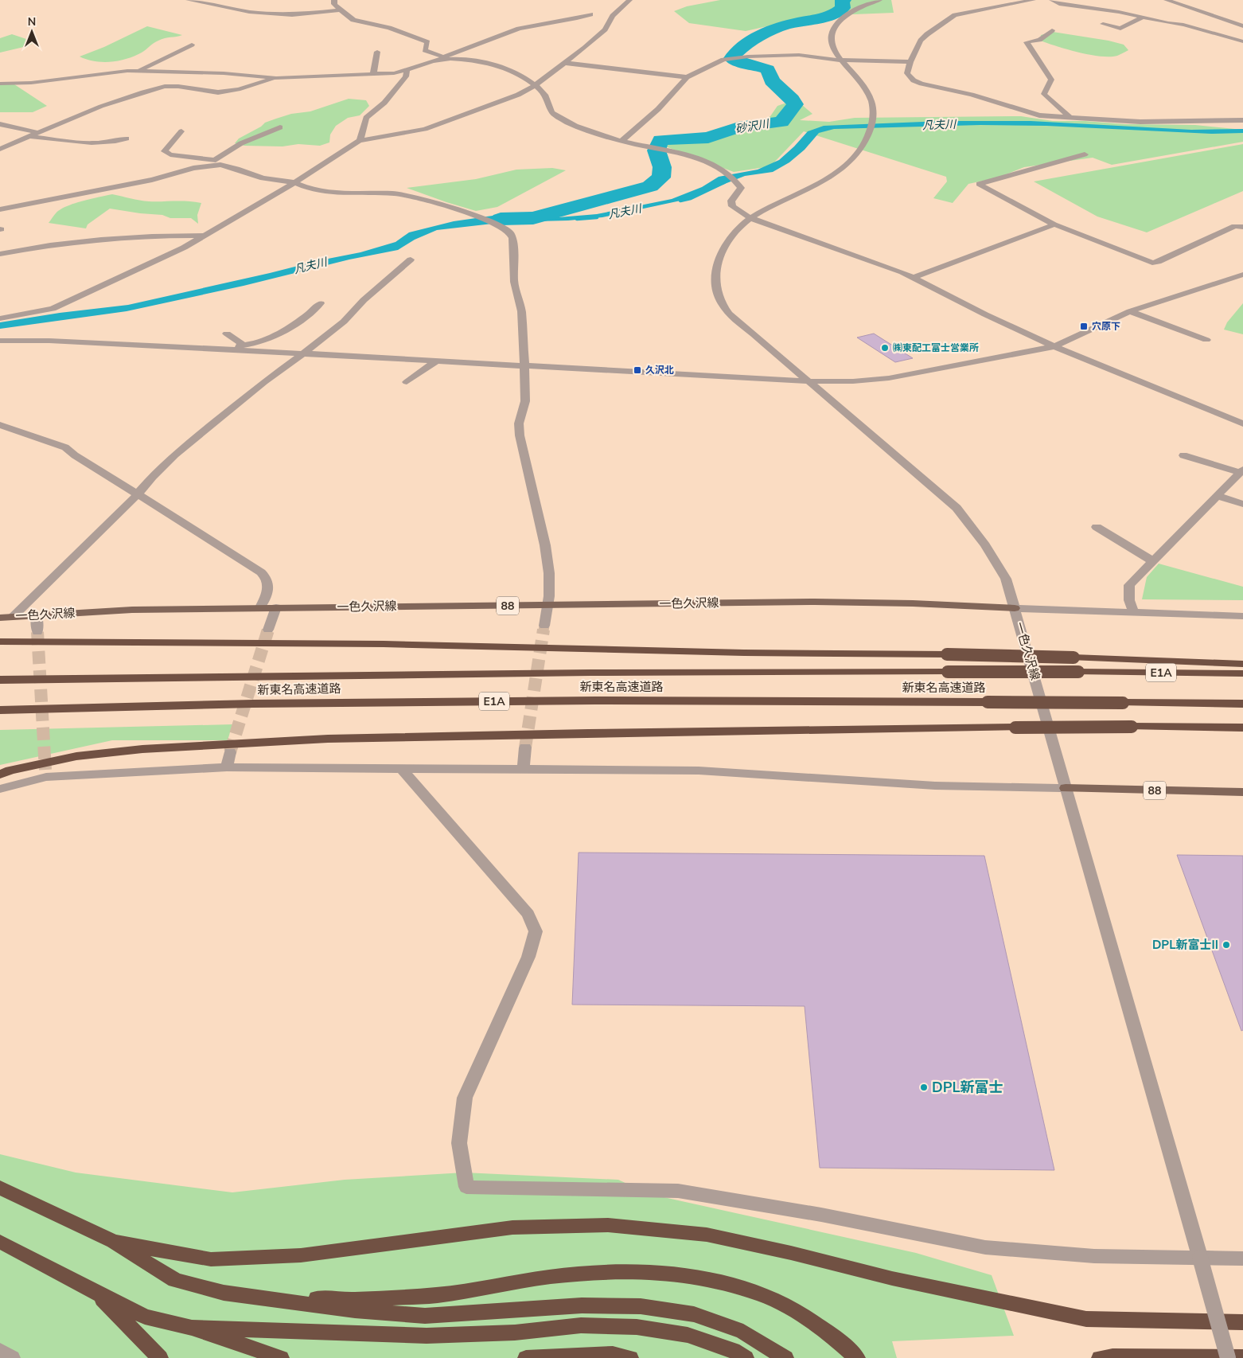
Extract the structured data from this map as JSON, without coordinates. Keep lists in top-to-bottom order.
{
  "streets": {
    "highway": ["E1A", "新東名高速道路"],
    "main road": ["一色久沢線", "88"]
  },
  "crossings": [
    ["一色久沢線", "88"]
  ],
  "water": ["凡夫川", "砂沢川"],
  "places": {
    "transit": ["穴原下", "久沢北"],
    "other": ["㈱東配工富士営業所", "DPL新富士II", "DPL新富士"]
  },
  "north": "top"
}
